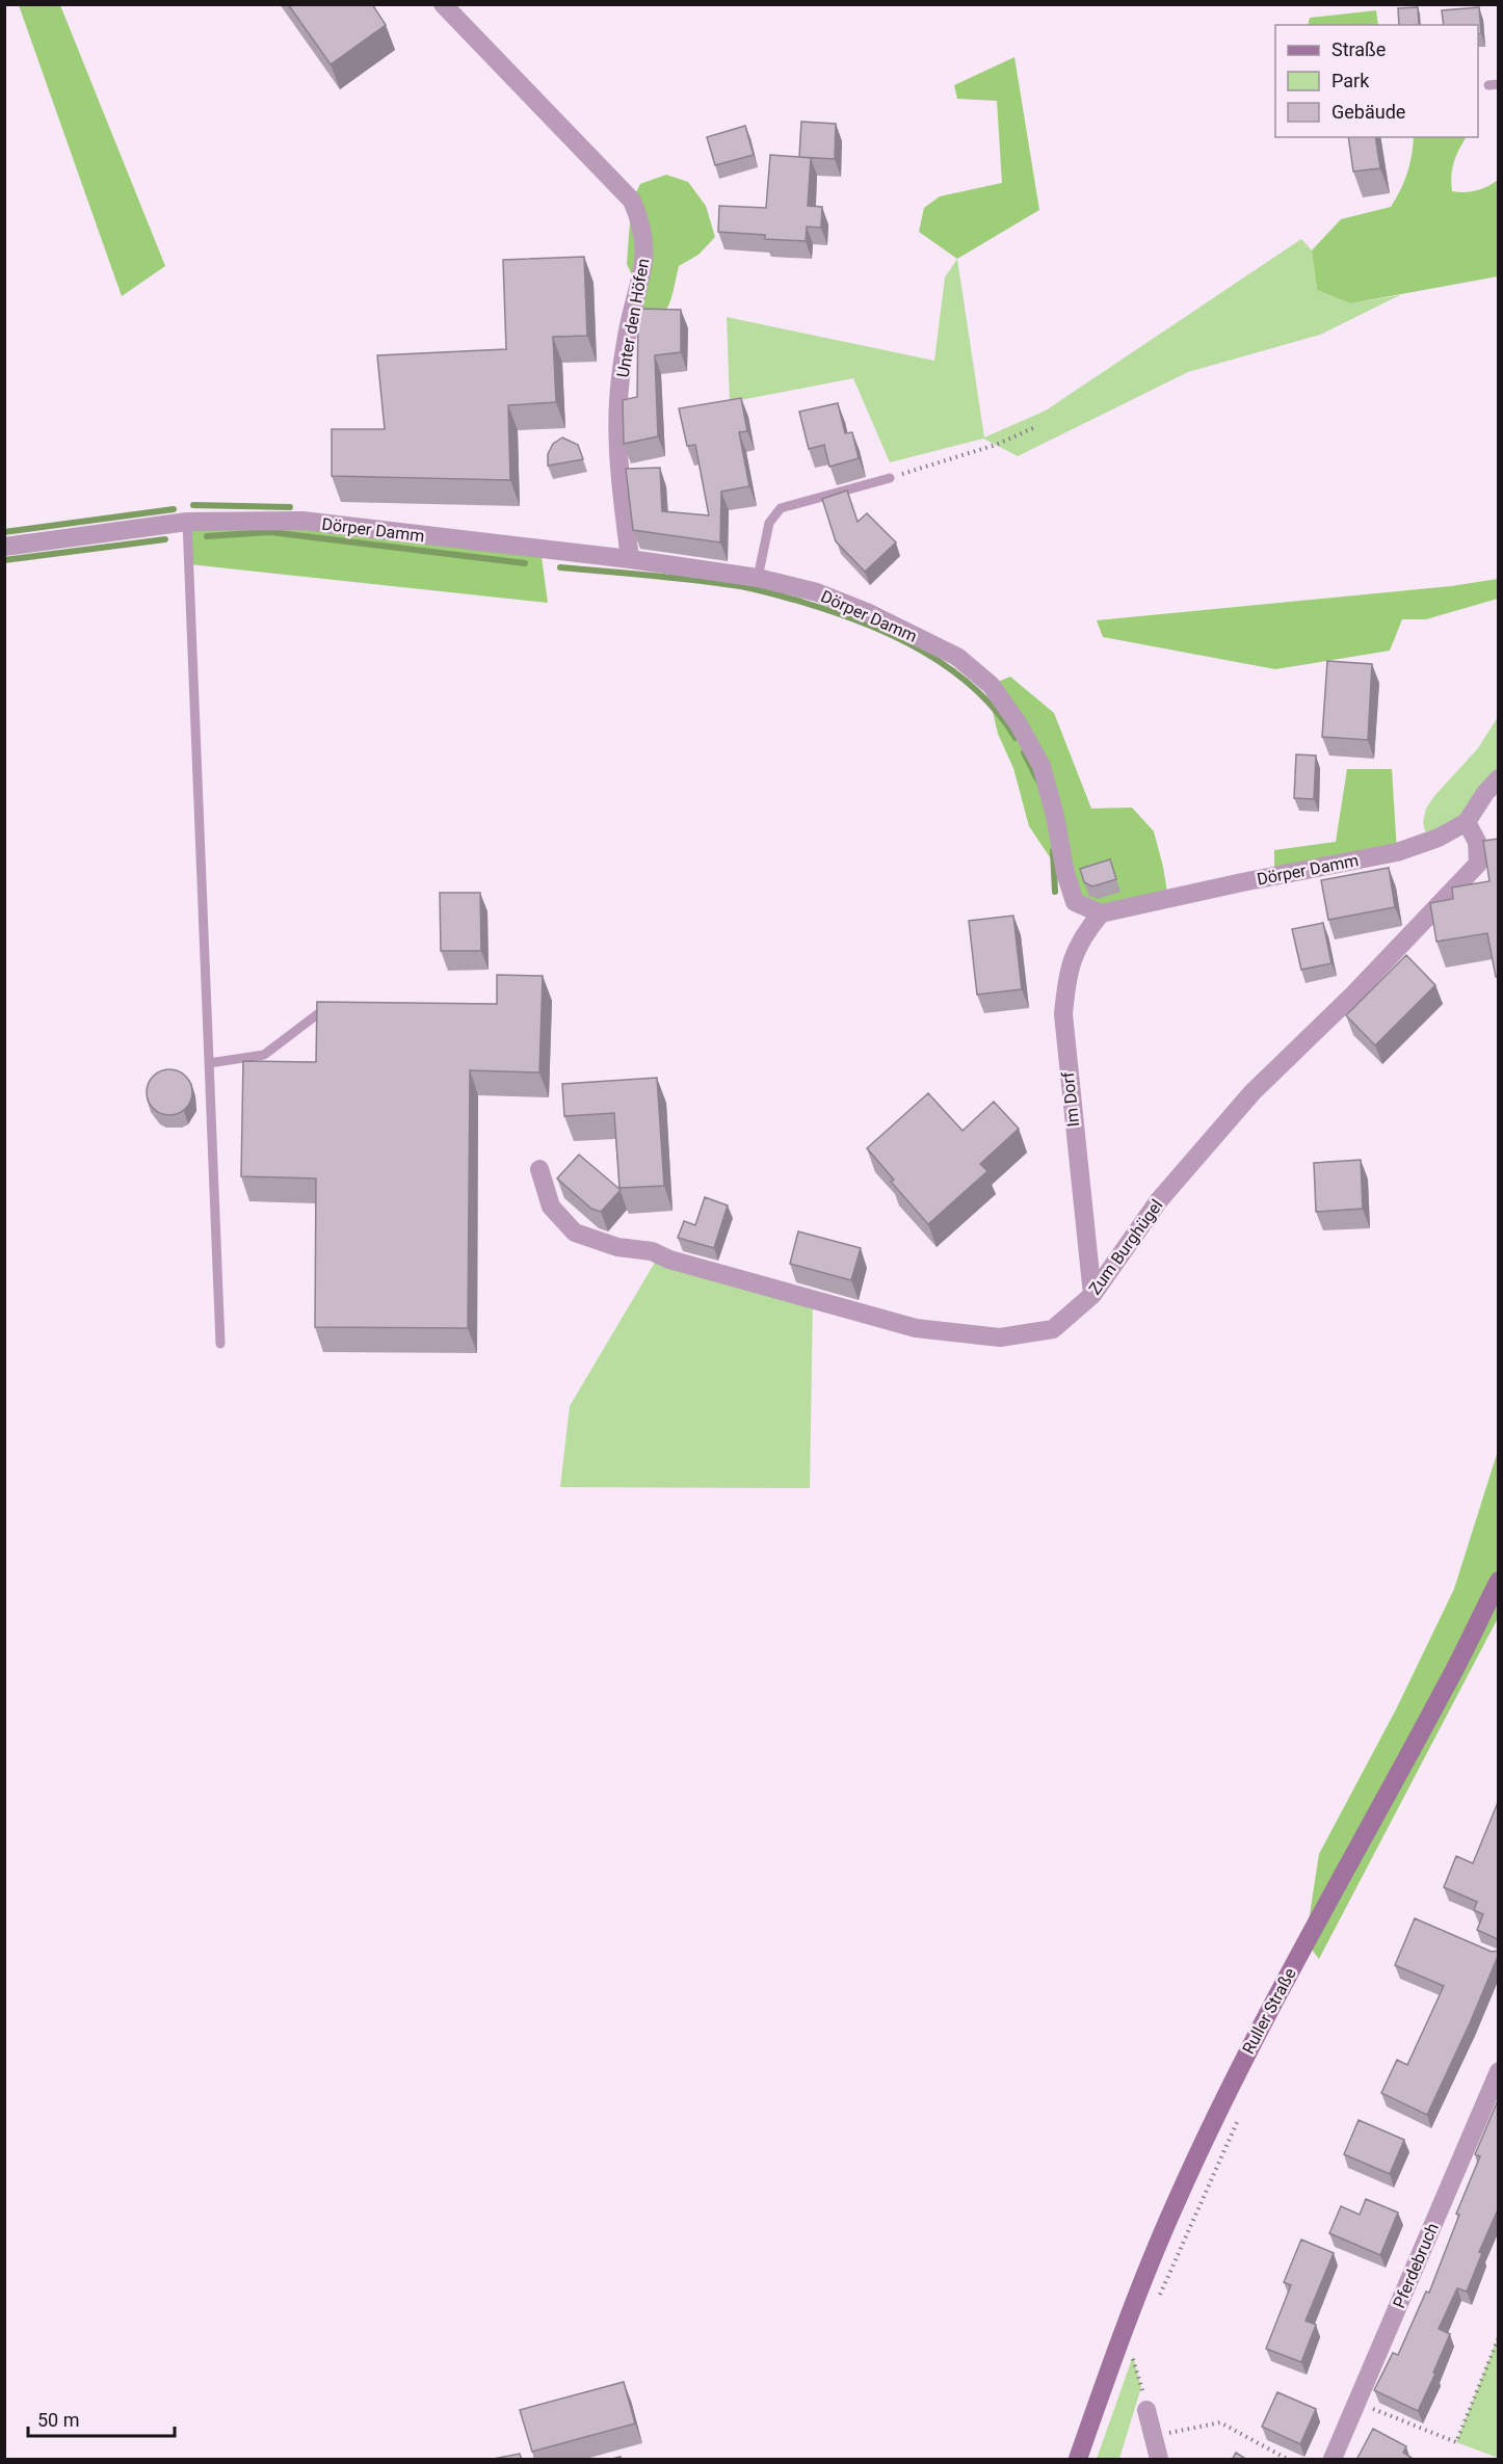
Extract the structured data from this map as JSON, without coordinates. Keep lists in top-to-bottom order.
{
  "streets": {
    "main road": ["Ruller Straße"],
    "street": [
      "Unter den Höfen",
      "Dörper Damm",
      "Im Dorf",
      "Zum Burghügel",
      "Pferdebruch"
    ]
  },
  "crossings": [
    ["Unter den Höfen", "Dörper Damm"],
    ["Dörper Damm", "Im Dorf"],
    ["Dörper Damm", "Zum Burghügel"],
    ["Im Dorf", "Zum Burghügel"]
  ],
  "legend": ["Straße", "Park", "Gebäude"],
  "scale_bar": "50 m"
}
